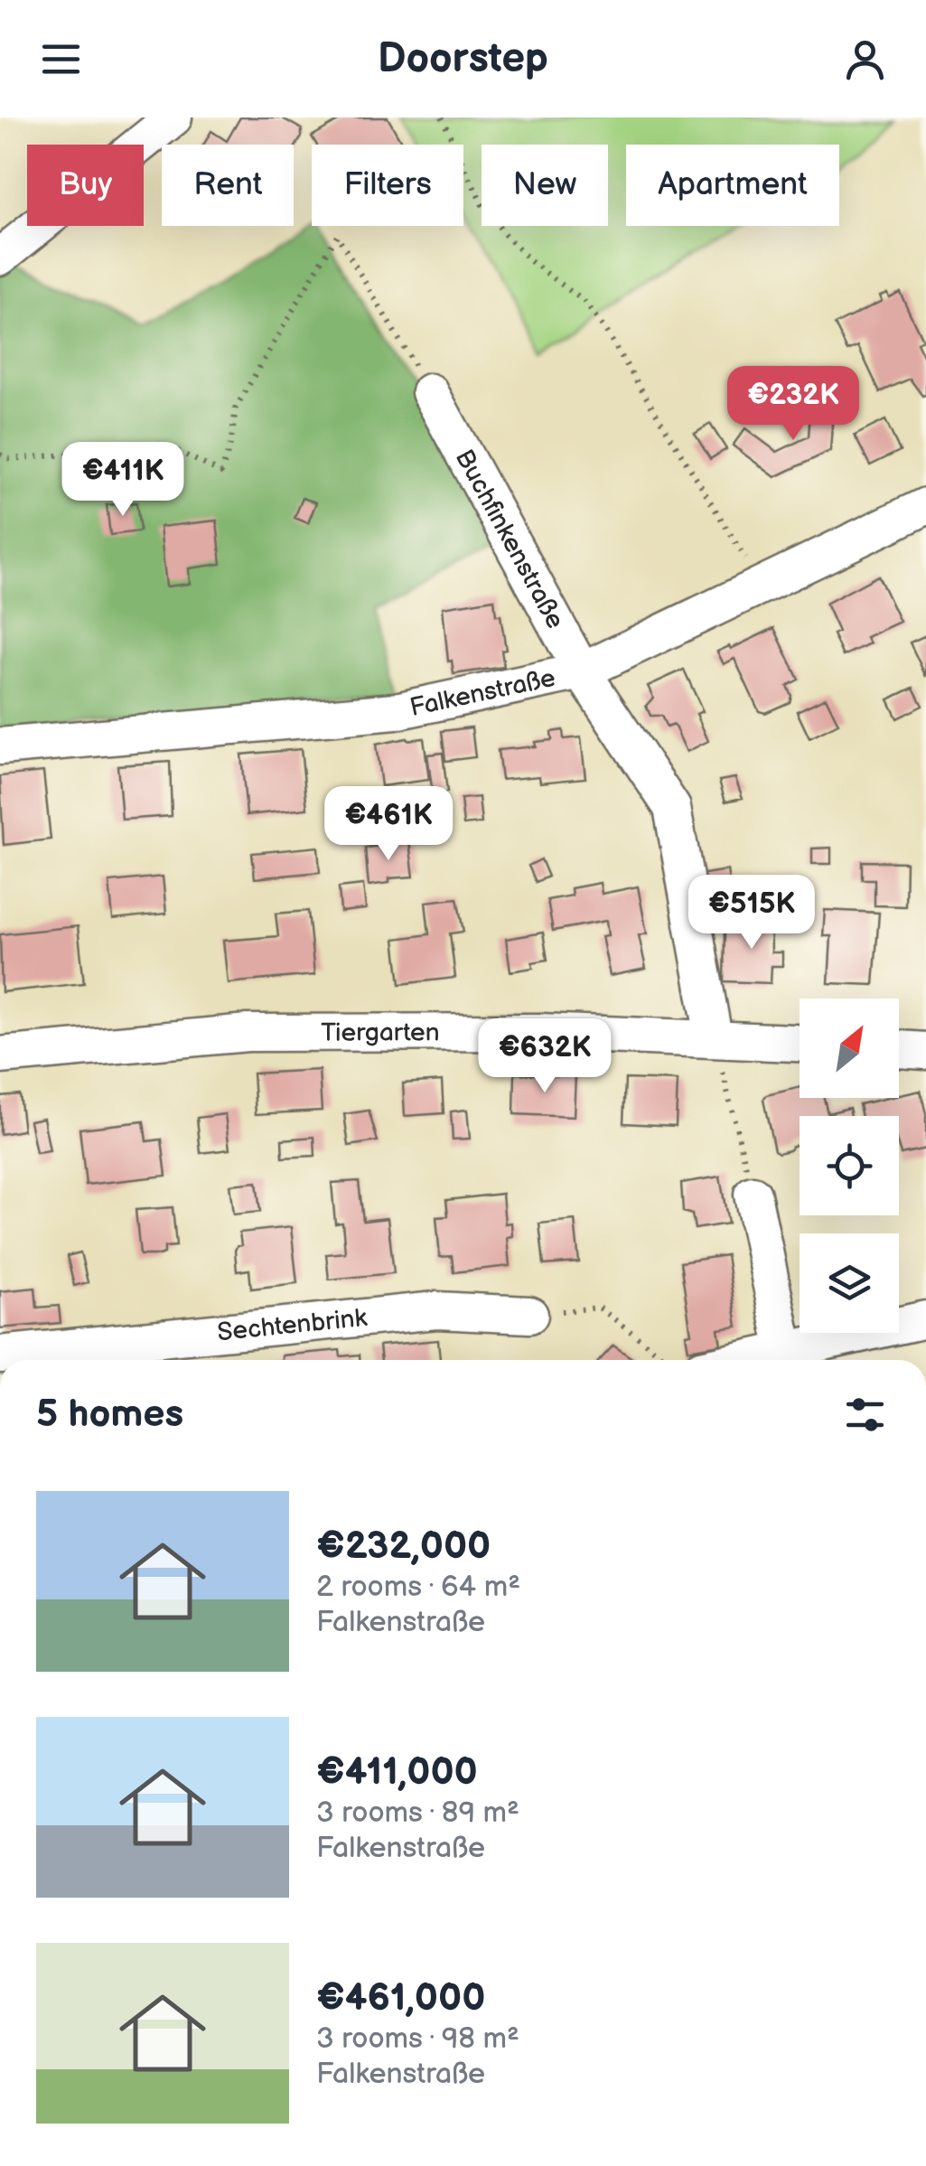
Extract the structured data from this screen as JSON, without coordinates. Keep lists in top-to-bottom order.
{
  "streets": {
    "street": [
      "Buchfinkenstraße",
      "Falkenstraße",
      "Tiergarten",
      "Sechtenbrink"
    ]
  },
  "crossings": [
    ["Buchfinkenstraße", "Falkenstraße"],
    ["Buchfinkenstraße", "Tiergarten"]
  ],
  "north": "top right",
  "page": {
    "header": "Doorstep",
    "chip": [
      "Buy",
      "Rent",
      "Filters",
      "New",
      "Apartment"
    ],
    "price": [
      "€232K",
      "€411K",
      "€461K",
      "€515K",
      "€632K"
    ],
    "heading": "5 homes",
    "list": [
      {
        "name": "€232,000",
        "note": "2 rooms · 64 m² · Falkenstraße"
      },
      {
        "name": "€411,000",
        "note": "3 rooms · 89 m² · Falkenstraße"
      },
      {
        "name": "€461,000",
        "note": "3 rooms · 98 m² · Falkenstraße"
      }
    ]
  }
}
